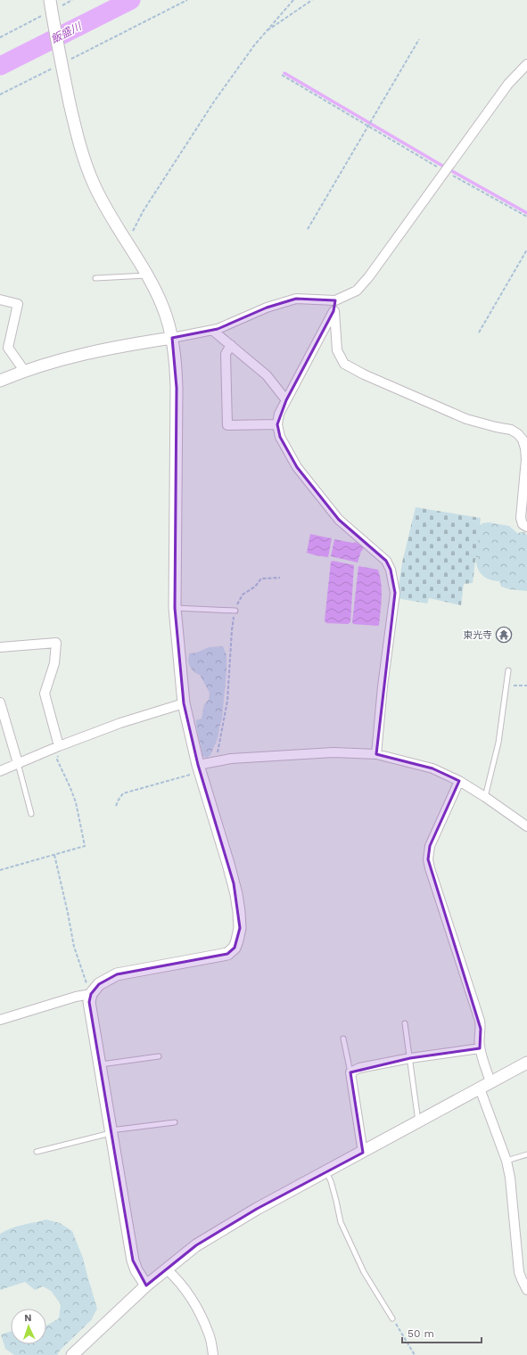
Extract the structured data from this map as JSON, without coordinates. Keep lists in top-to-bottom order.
{
  "water": ["飯盛川"],
  "places": {
    "temple": ["東光寺"]
  },
  "scale_bar": "50 m",
  "north": "top"
}
